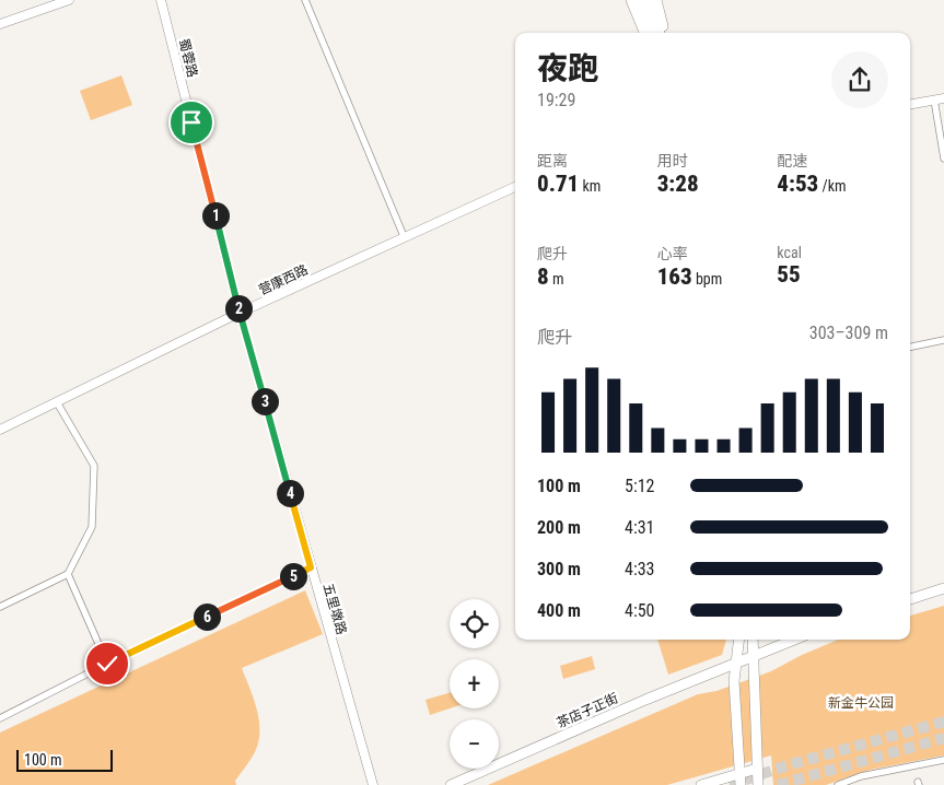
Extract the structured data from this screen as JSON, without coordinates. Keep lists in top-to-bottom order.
{
  "streets": {
    "main road": ["茶店子正街"],
    "street": ["蜀蓉路", "营康西路", "五里墩路"]
  },
  "crossings": [
    ["蜀蓉路", "营康西路"],
    ["蜀蓉路", "五里墩路"],
    ["营康西路", "五里墩路"]
  ],
  "parks": ["新金牛公园"],
  "scale_bar": "100 m",
  "page": {
    "heading": ["夜跑", "19:29"],
    "stats": [
      ["距离", "0.71 km"],
      ["用时", "3:28"],
      ["配速", "4:53 /km"],
      ["爬升", "8 m"],
      ["心率", "163 bpm"],
      ["kcal", "55"]
    ],
    "pins": [
      "1",
      "2",
      "3",
      "4",
      "5",
      "6"
    ],
    "chart": ["爬升", "303–309 m"],
    "list": [
      {
        "name": "100 m",
        "note": "5:12"
      },
      {
        "name": "200 m",
        "note": "4:31"
      },
      {
        "name": "300 m",
        "note": "4:33"
      },
      {
        "name": "400 m",
        "note": "4:50"
      }
    ],
    "map_buttons": ["+", "−"],
    "scale": "100 m"
  }
}
